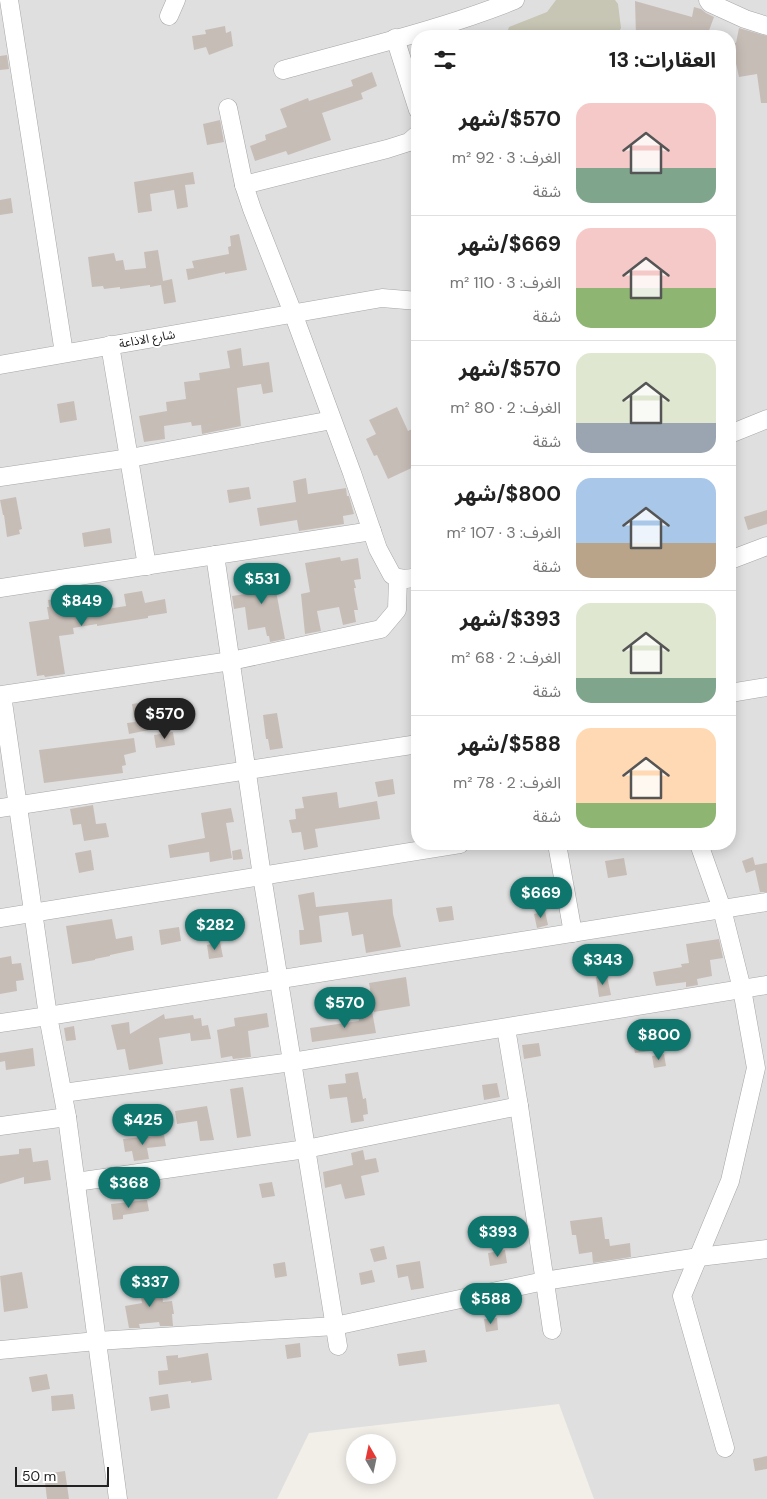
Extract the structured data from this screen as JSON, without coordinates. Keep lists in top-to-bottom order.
{
  "streets": {
    "street": ["شارع الاذاعة"]
  },
  "scale_bar": "50 m",
  "north": "top",
  "page": {
    "heading": "العقارات: 13",
    "list": [
      {
        "name": "$570/شهر",
        "note": "الغرف: 3 · 92 m² · شقة"
      },
      {
        "name": "$669/شهر",
        "note": "الغرف: 3 · 110 m² · شقة"
      },
      {
        "name": "$570/شهر",
        "note": "الغرف: 2 · 80 m² · شقة"
      },
      {
        "name": "$800/شهر",
        "note": "الغرف: 3 · 107 m² · شقة"
      },
      {
        "name": "$393/شهر",
        "note": "الغرف: 2 · 68 m² · شقة"
      },
      {
        "name": "$588/شهر",
        "note": "الغرف: 2 · 78 m² · شقة"
      }
    ],
    "price": [
      "$531",
      "$849",
      "$570",
      "$669",
      "$282",
      "$343",
      "$570",
      "$800",
      "$425",
      "$368",
      "$393",
      "$337",
      "$588"
    ],
    "scale": "50 m"
  }
}
